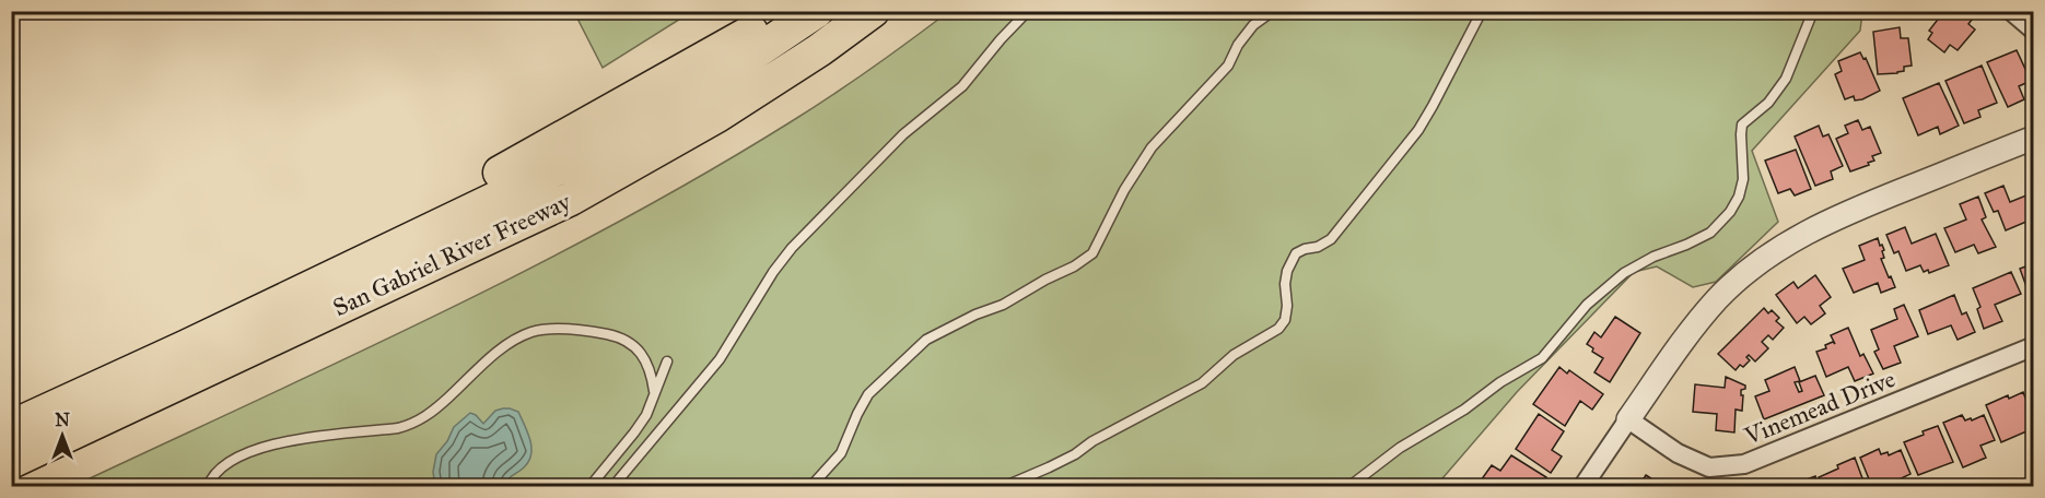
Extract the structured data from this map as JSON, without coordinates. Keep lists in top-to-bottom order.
{
  "streets": {
    "highway": ["San Gabriel River Freeway"],
    "street": ["Vinemead Drive"]
  },
  "north": "top"
}
